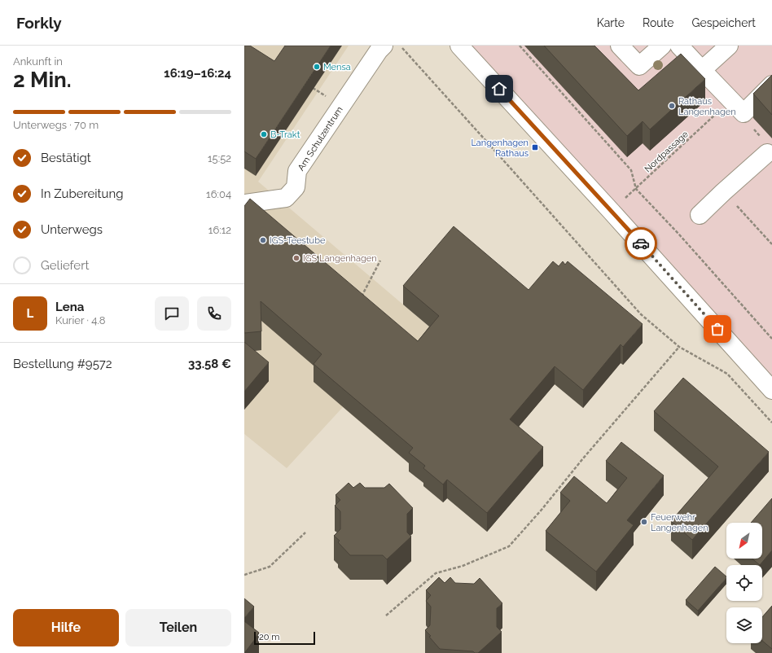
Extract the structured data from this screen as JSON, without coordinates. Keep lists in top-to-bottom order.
{
  "streets": {
    "street": ["Am Schulzentrum"],
    "path": ["Nordpassage"]
  },
  "places": {
    "other": [
      "Mensa",
      "Rathaus Langenhagen",
      "B-Trakt",
      "IGS-Teestube",
      "IGS Langenhagen",
      "Feuerwehr Langenhagen"
    ],
    "transit": ["Langenhagen Rathaus"]
  },
  "scale_bar": "20 m",
  "north": "bottom left",
  "page": {
    "header": "Forkly",
    "nav": ["Karte", "Route", "Gespeichert"],
    "heading": ["2 Min.", "Ankunft in", "16:19–16:24"],
    "panel": [
      "Lena",
      "Kurier · 4.8",
      "Bestellung #9572",
      "33.58 €"
    ],
    "bar": "Unterwegs · 70 m",
    "list": [
      ["Bestätigt", "15:52"],
      ["In Zubereitung", "16:04"],
      ["Unterwegs", "16:12"],
      "Geliefert"
    ],
    "round": "L",
    "buttons": ["Hilfe", "Teilen"],
    "scale": "20 m"
  }
}
